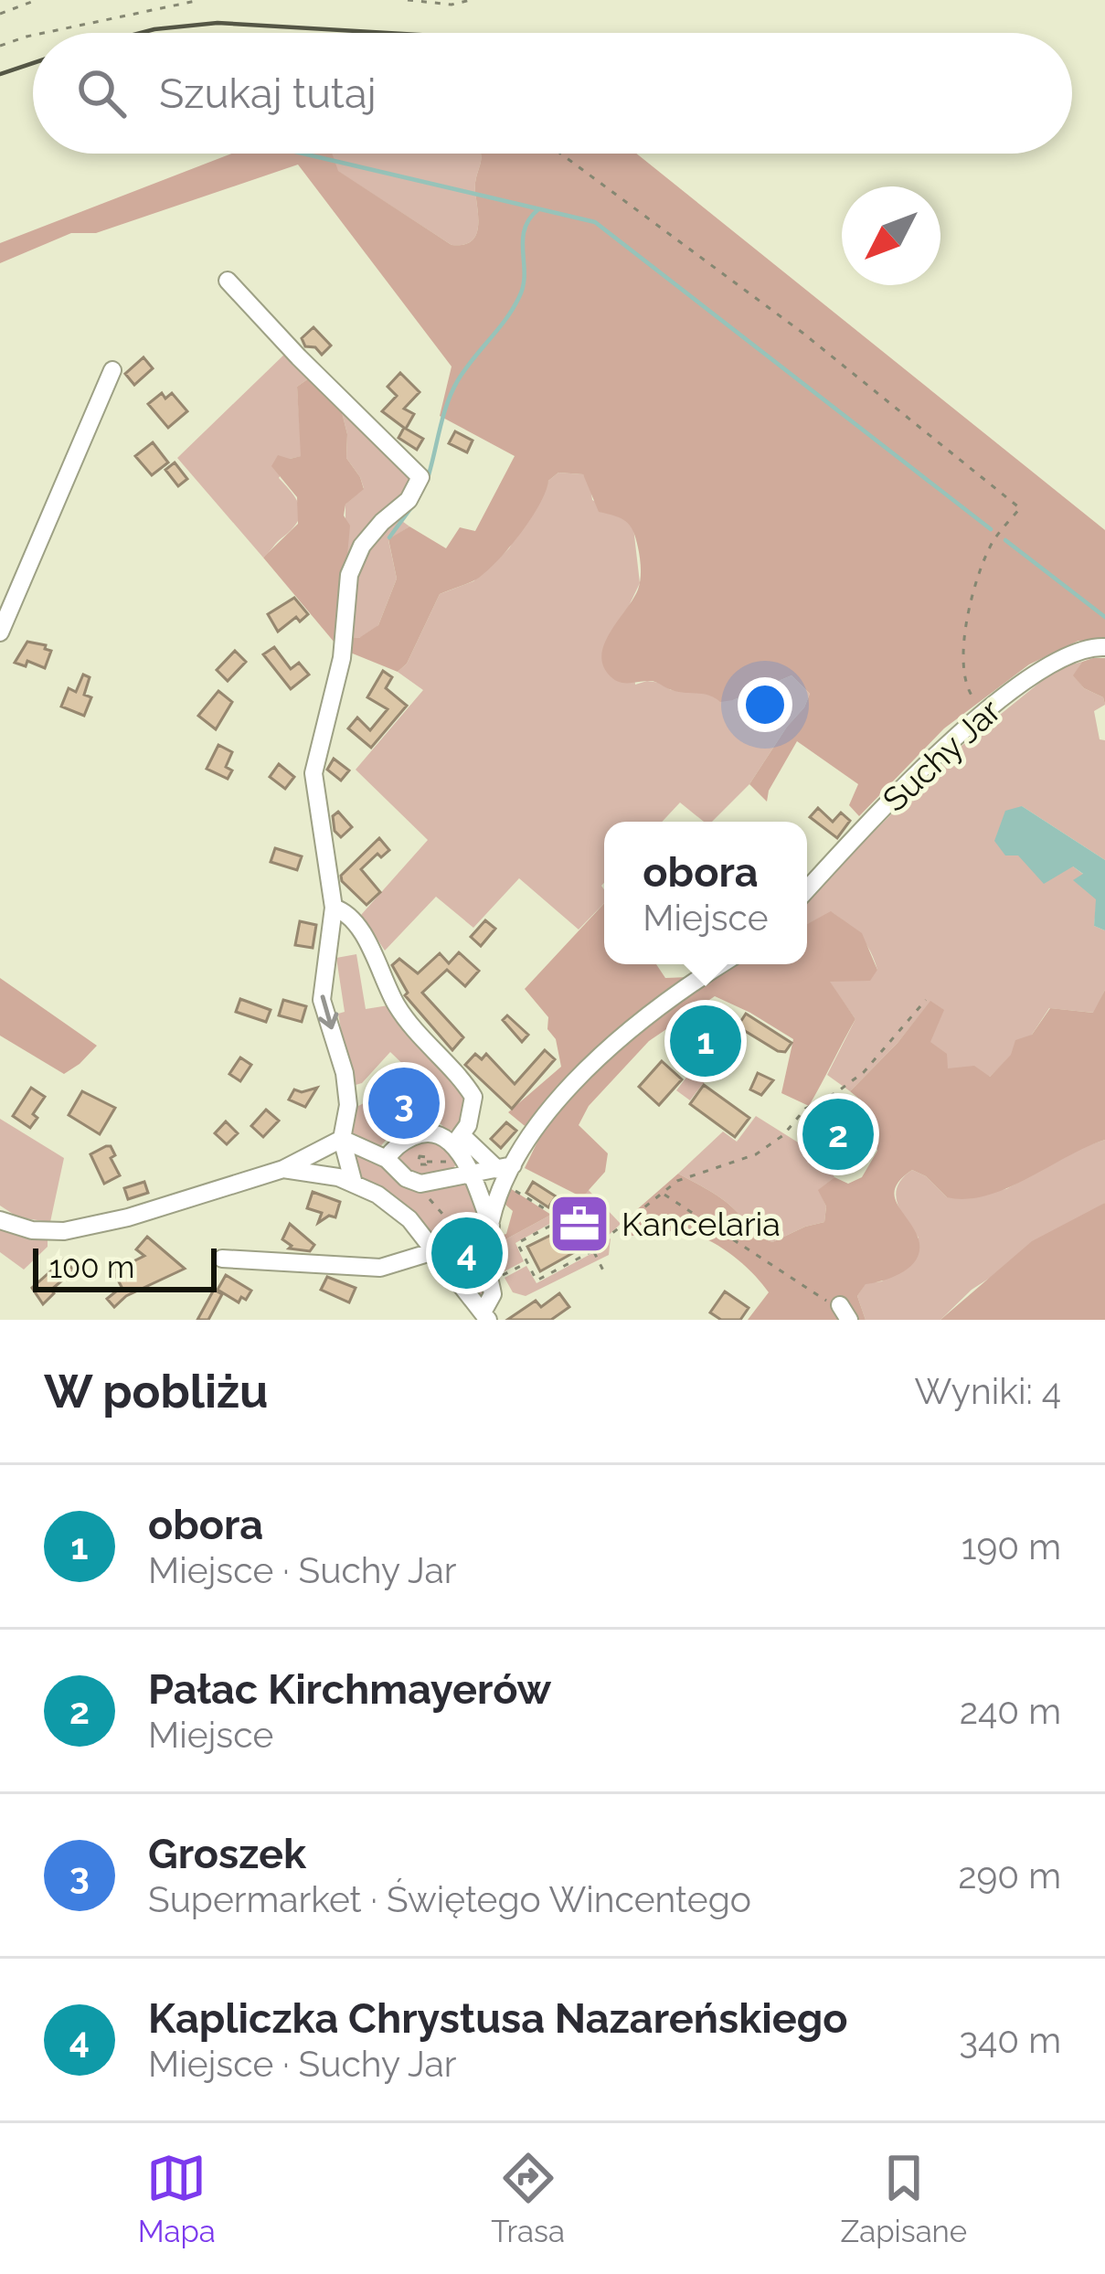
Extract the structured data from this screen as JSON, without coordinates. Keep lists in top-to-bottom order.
{
  "streets": {
    "street": ["Suchy Jar"]
  },
  "places": {
    "office": ["Kancelaria"]
  },
  "scale_bar": "100 m",
  "north": "bottom left",
  "page": {
    "search": "Szukaj tutaj",
    "popup": ["obora", "Miejsce"],
    "pins": [
      "1",
      "3",
      "2",
      "4"
    ],
    "scale": "100 m",
    "heading": ["W pobliżu", "Wyniki: 4"],
    "list": [
      {
        "mark": "1",
        "name": "obora",
        "note": "Miejsce · Suchy Jar",
        "value": "190 m"
      },
      {
        "mark": "2",
        "name": "Pałac Kirchmayerów",
        "note": "Miejsce",
        "value": "240 m"
      },
      {
        "mark": "3",
        "name": "Groszek",
        "note": "Supermarket · Świętego Wincentego",
        "value": "290 m"
      },
      {
        "mark": "4",
        "name": "Kapliczka Chrystusa Nazareńskiego",
        "note": "Miejsce · Suchy Jar",
        "value": "340 m"
      }
    ],
    "nav": ["Mapa", "Trasa", "Zapisane"]
  }
}
